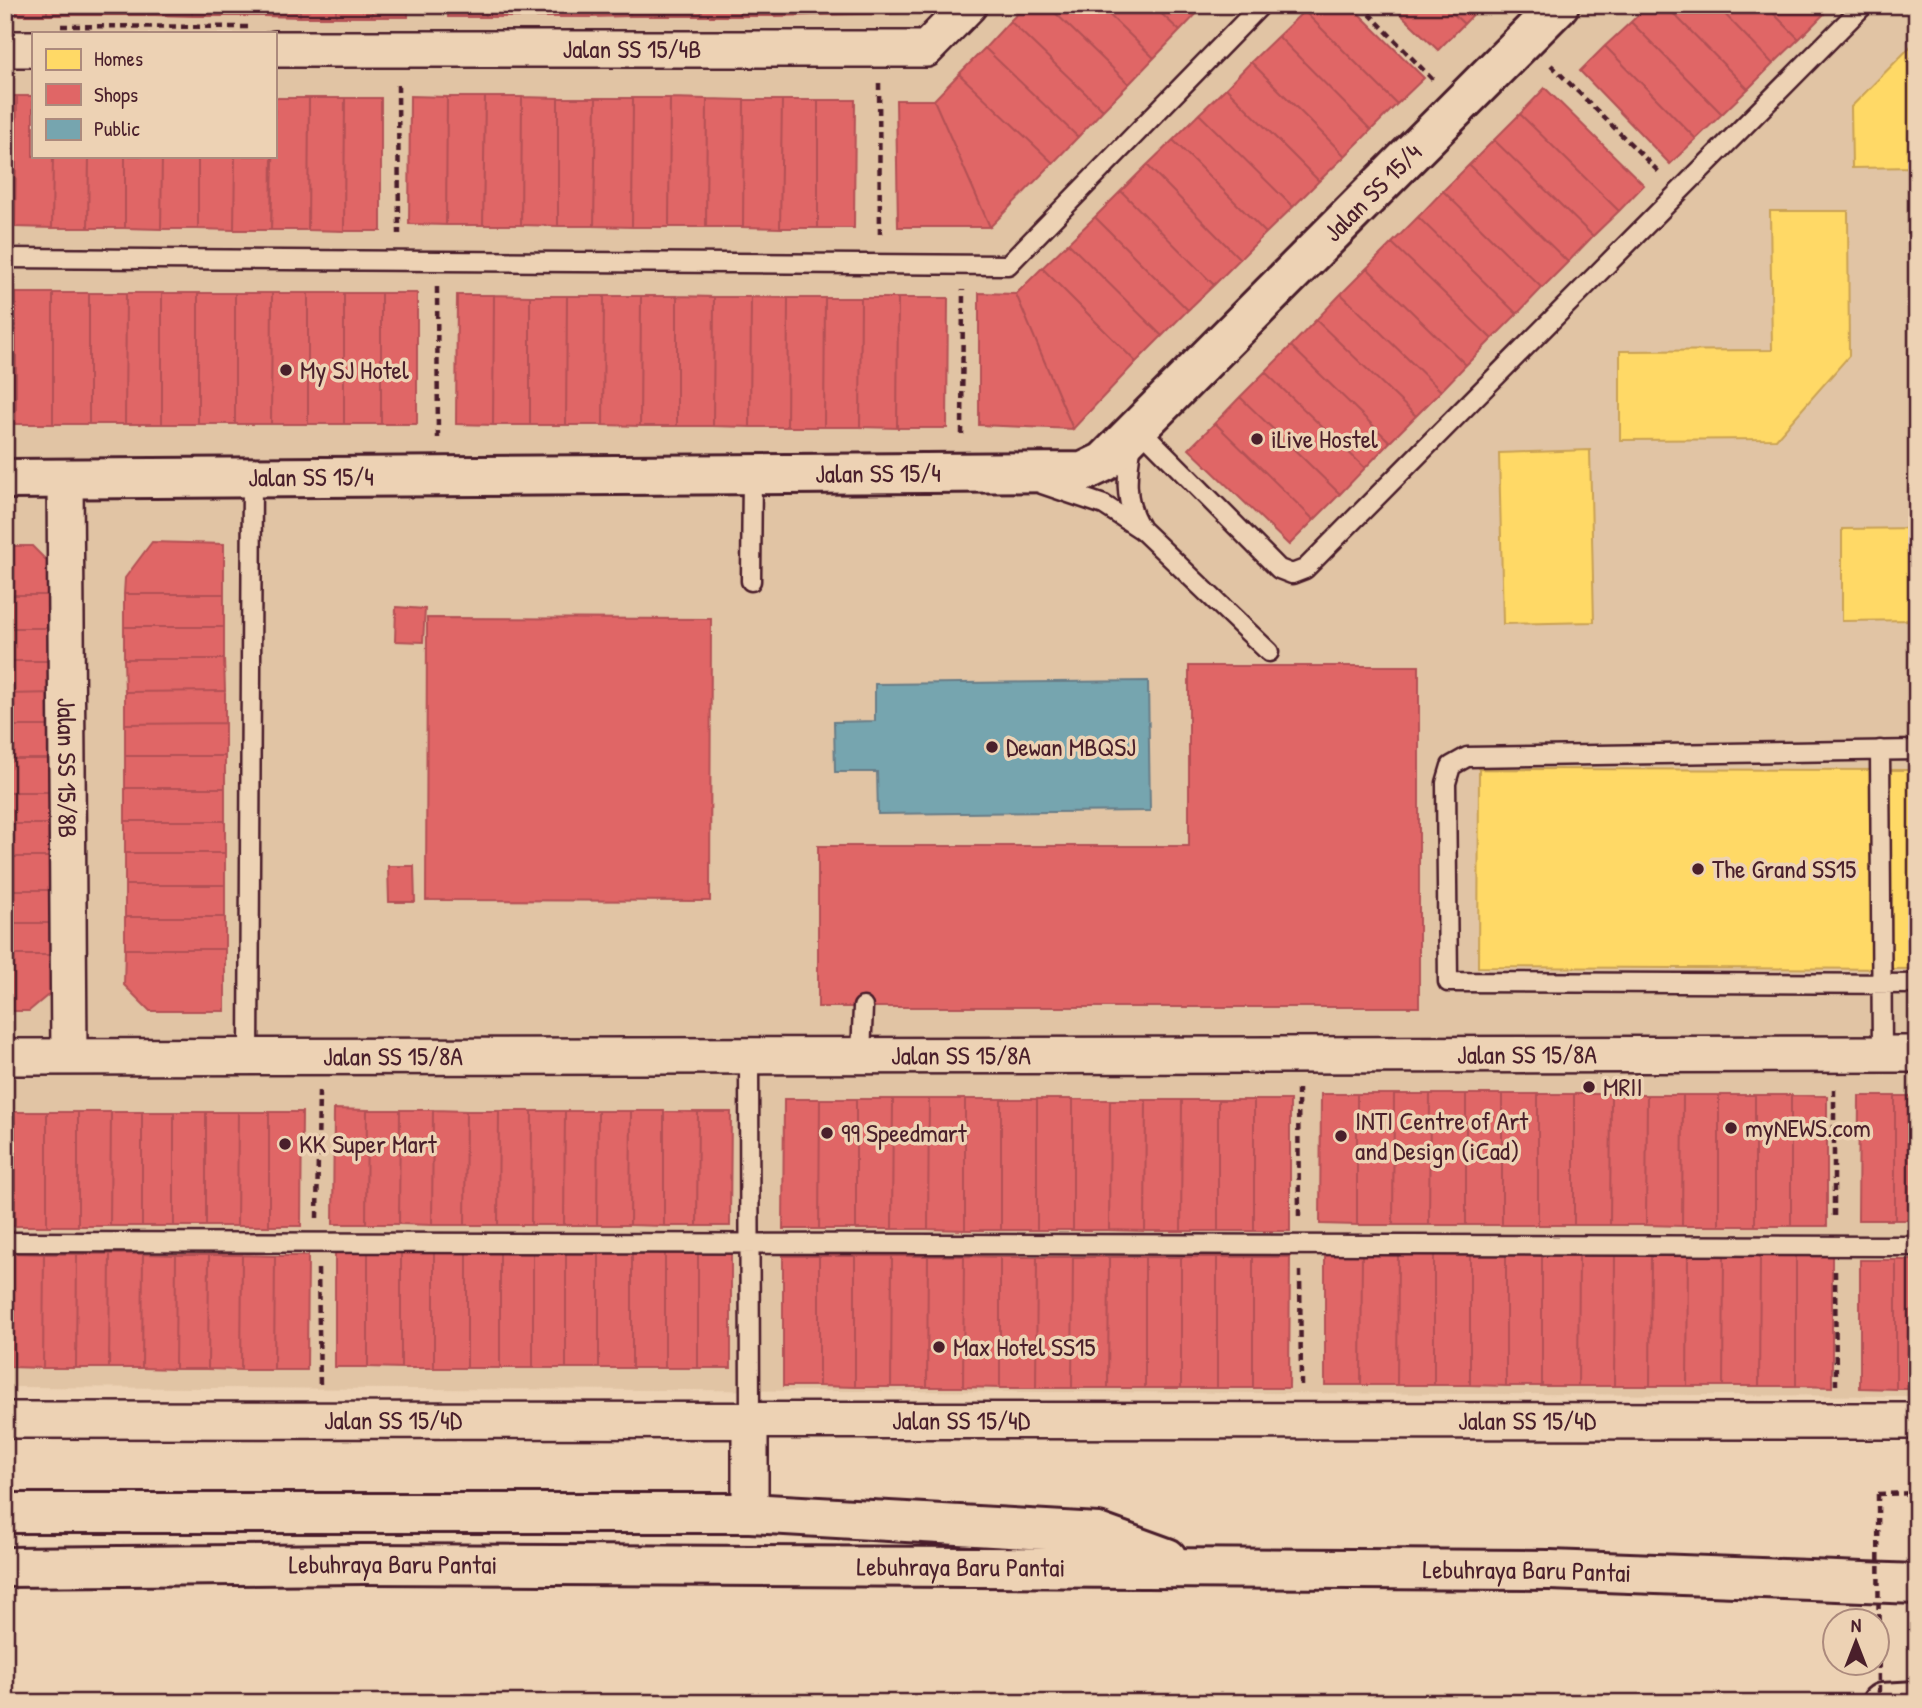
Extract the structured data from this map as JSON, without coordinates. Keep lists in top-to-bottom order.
{
  "streets": {
    "main road": ["Jalan SS 15/4", "Lebuhraya Baru Pantai"],
    "street": [
      "Jalan SS 15/4B",
      "Jalan SS 15/8B",
      "Jalan SS 15/8A",
      "Jalan SS 15/4D"
    ]
  },
  "crossings": [
    ["Jalan SS 15/4", "Jalan SS 15/8B"],
    ["Jalan SS 15/8B", "Jalan SS 15/8A"]
  ],
  "places": [
    "My SJ Hotel",
    "iLive Hostel",
    "Dewan MBQSJ",
    "The Grand SS15",
    "MRII",
    "myNEWS.com",
    "99 Speedmart",
    "INTI Centre of Art and Design (iCad)",
    "KK Super Mart",
    "Max Hotel SS15"
  ],
  "legend": ["Homes", "Shops", "Public"],
  "north": "top"
}
